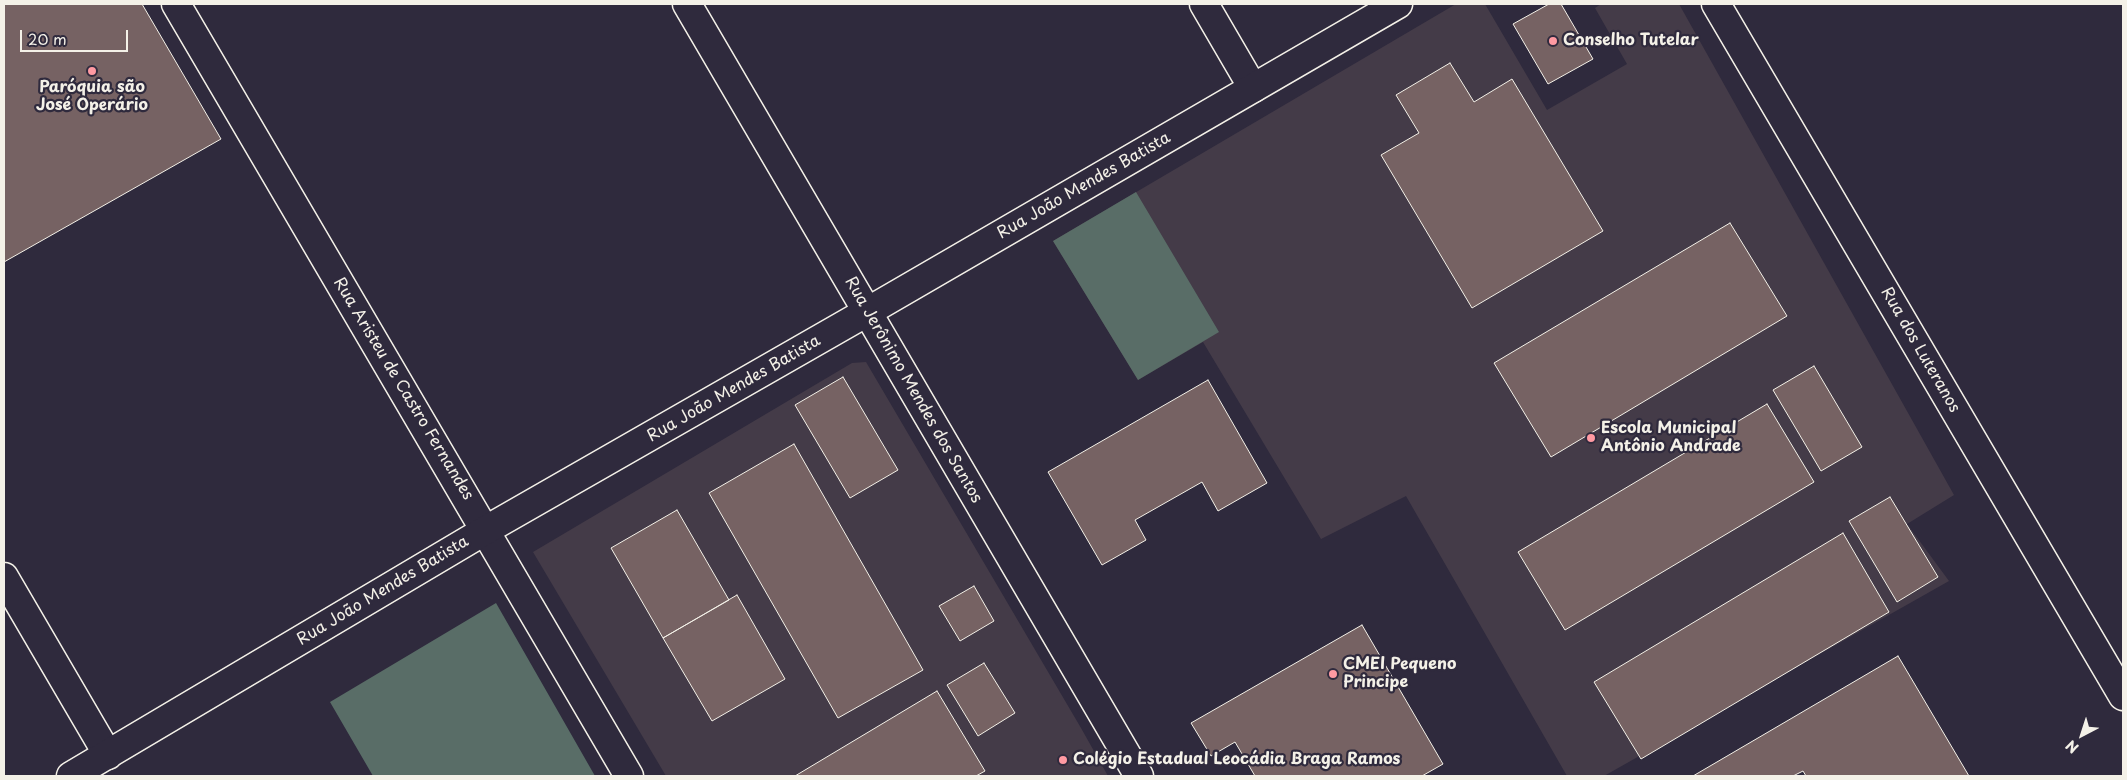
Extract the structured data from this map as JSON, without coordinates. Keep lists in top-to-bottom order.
{
  "streets": {
    "street": [
      "Rua João Mendes Batista",
      "Rua dos Luteranos",
      "Rua Aristeu de Castro Fernandes",
      "Rua Jerônimo Mendes dos Santos"
    ]
  },
  "crossings": [
    ["Rua João Mendes Batista", "Rua Aristeu de Castro Fernandes"],
    ["Rua João Mendes Batista", "Rua Jerônimo Mendes dos Santos"]
  ],
  "places": [
    "Conselho Tutelar",
    "Paróquia são José Operário",
    "Escola Municipal Antônio Andrade",
    "CMEI Pequeno Principe",
    "Colégio Estadual Leocádia Braga Ramos"
  ],
  "scale_bar": "20 m",
  "north": "bottom left"
}
